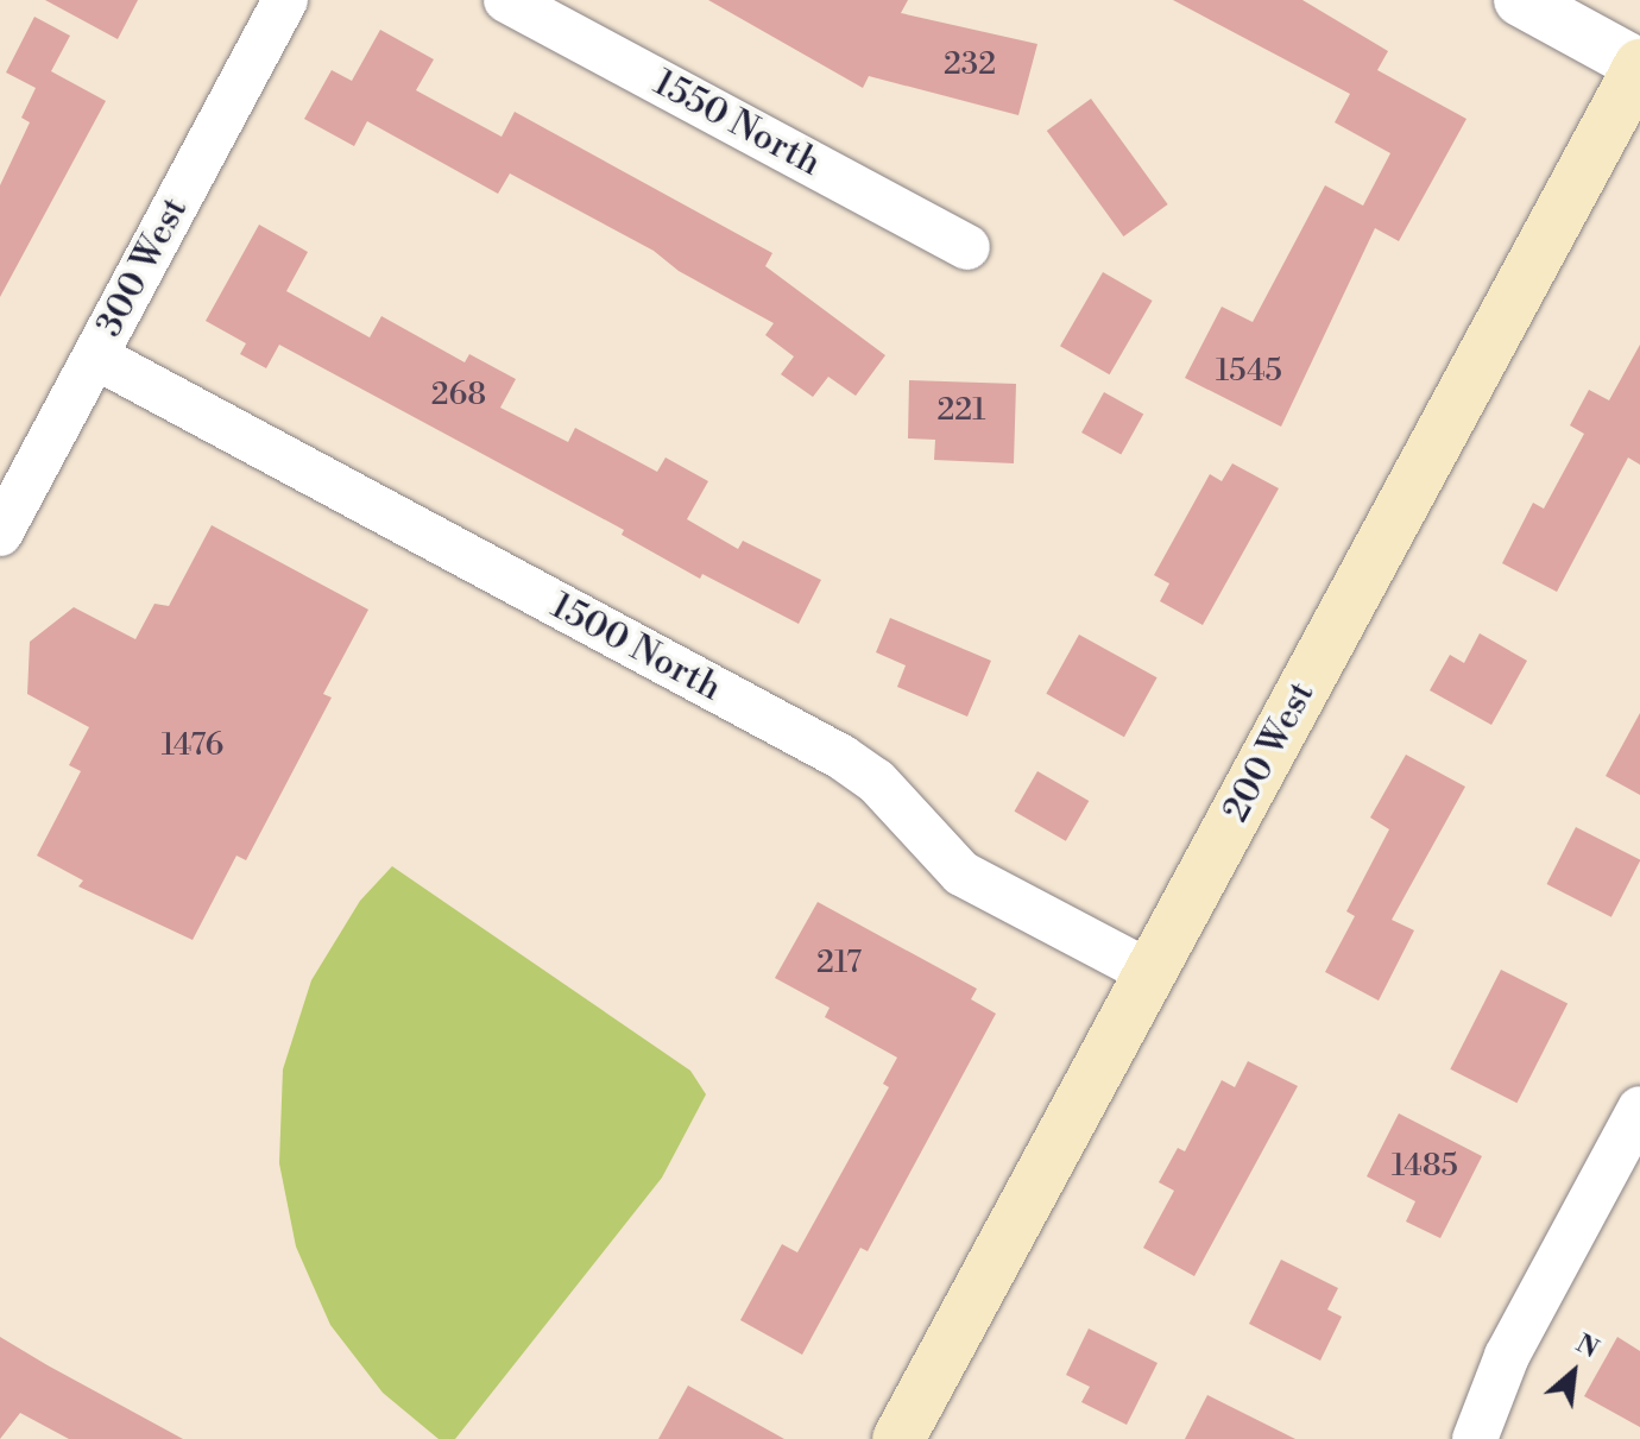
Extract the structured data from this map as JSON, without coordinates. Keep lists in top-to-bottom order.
{
  "streets": {
    "main road": ["200 West"],
    "street": ["1550 North", "300 West", "1500 North"]
  },
  "crossings": [
    ["300 West", "1500 North"],
    ["1500 North", "200 West"]
  ],
  "house_numbers": [
    "232",
    "1545",
    "268",
    "221",
    "1476",
    "217",
    "1485"
  ],
  "north": "top right"
}
